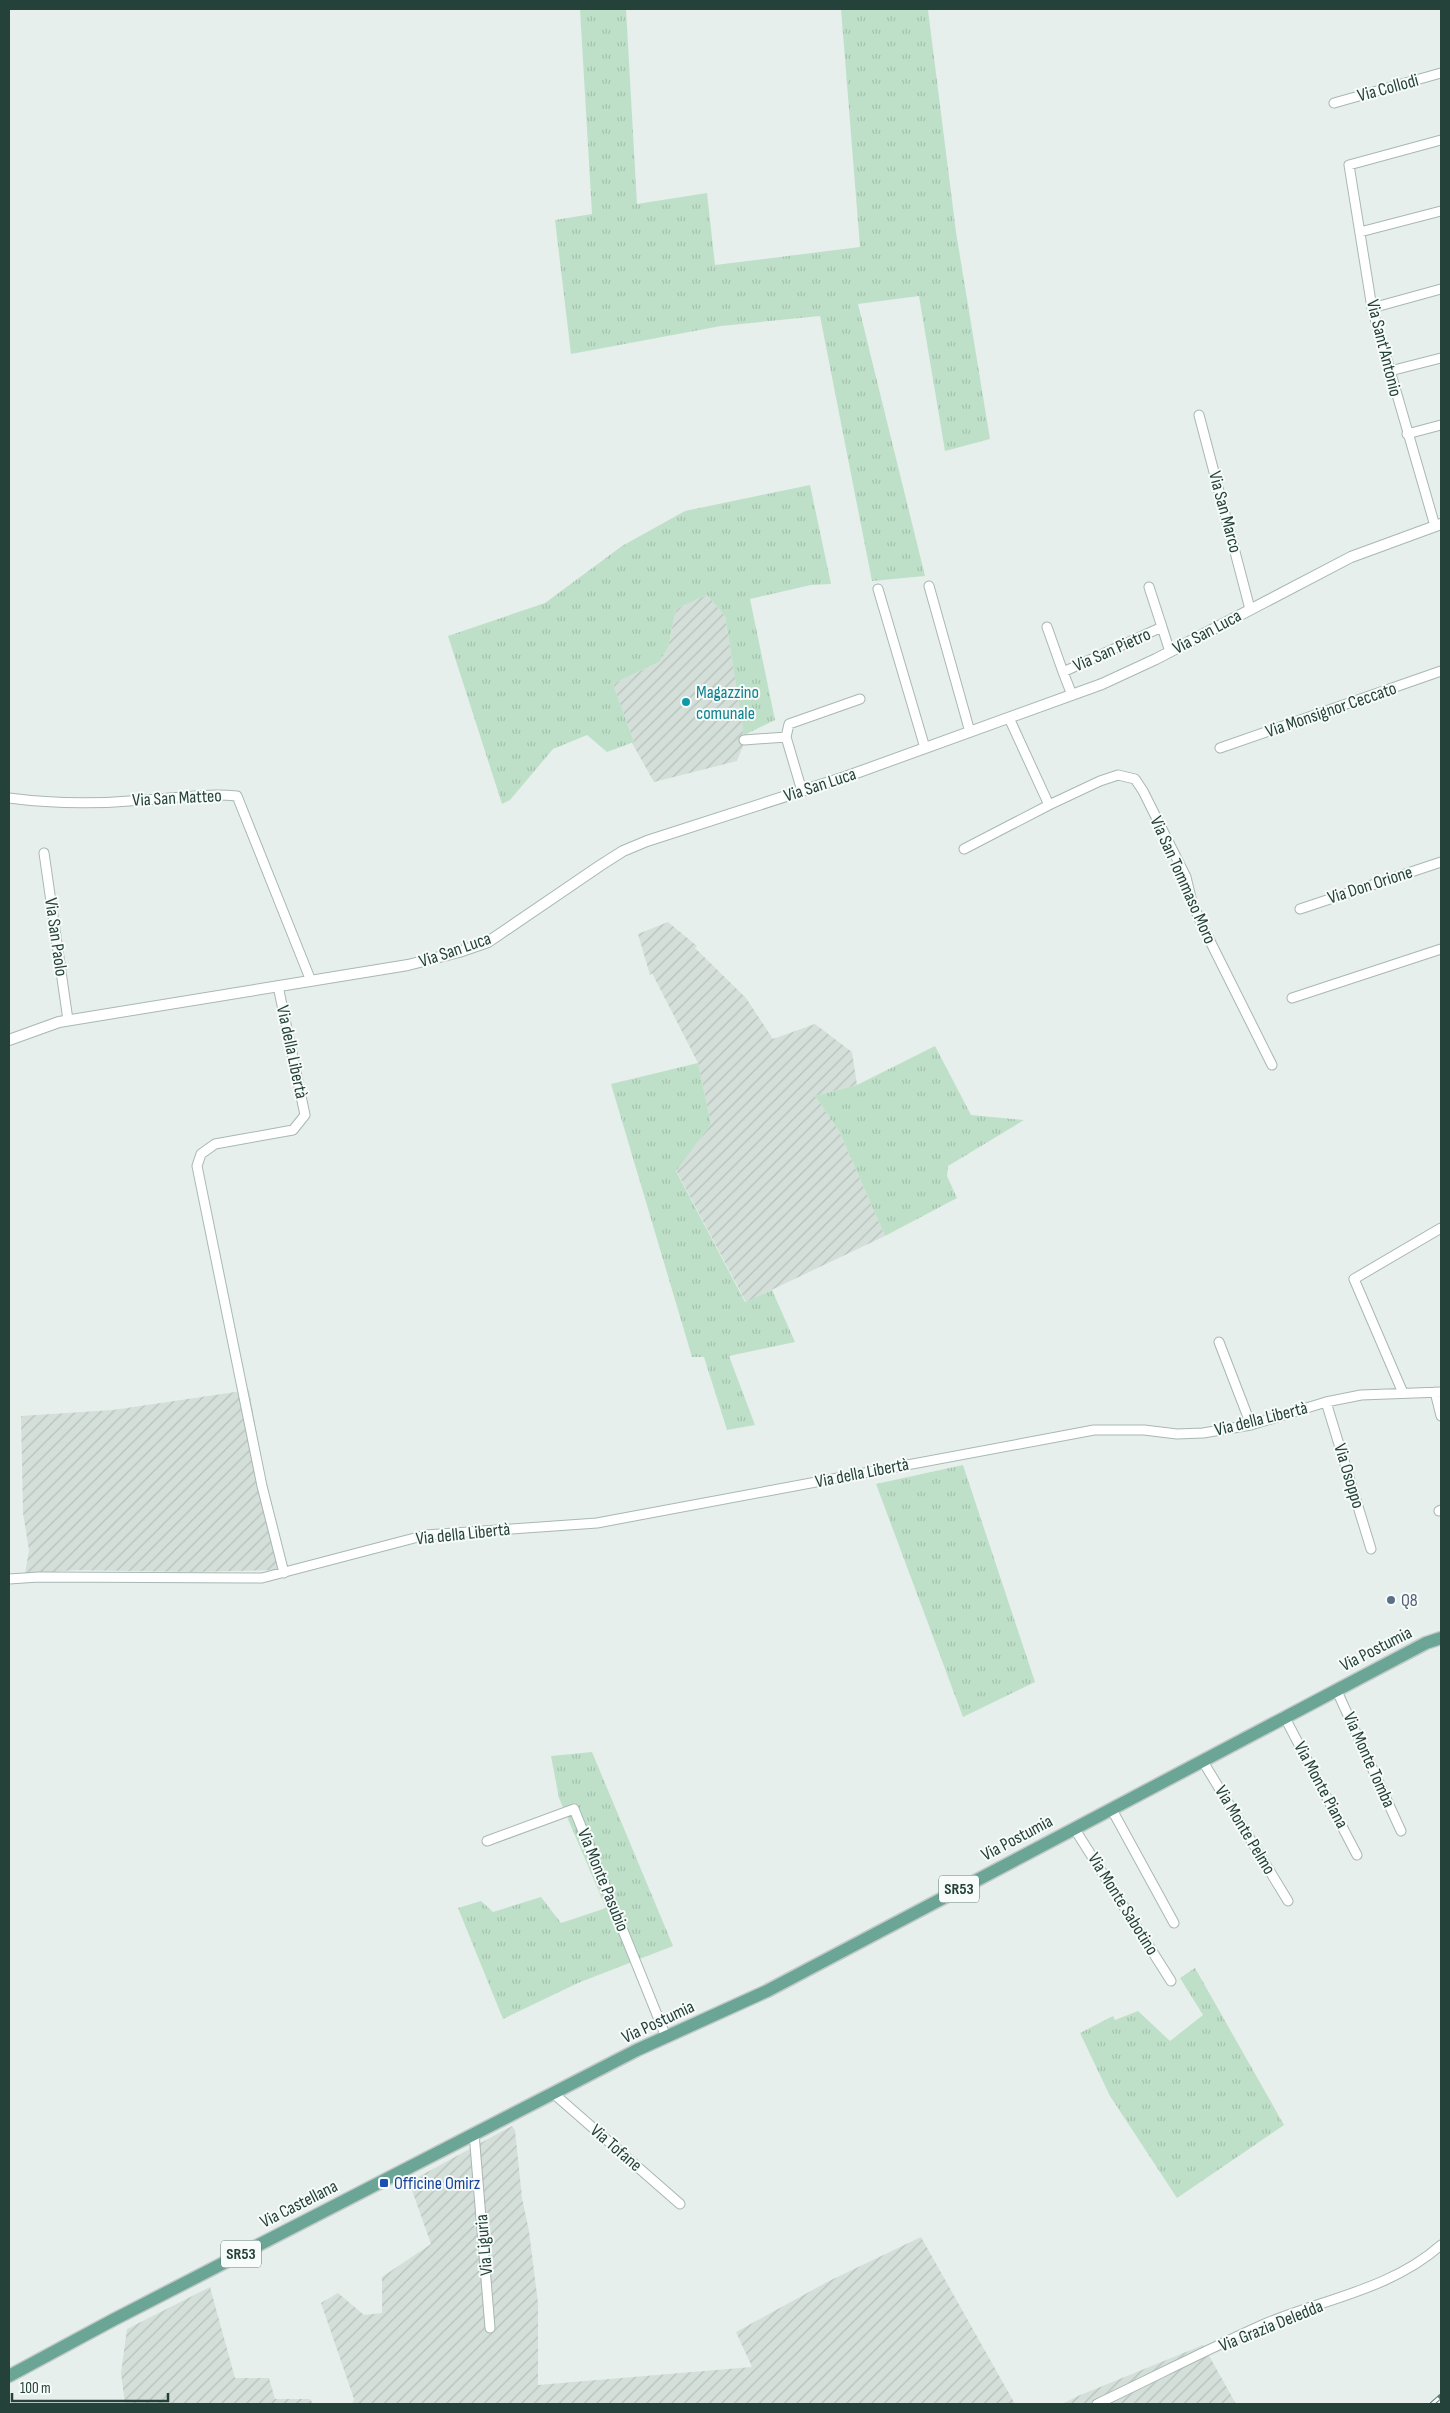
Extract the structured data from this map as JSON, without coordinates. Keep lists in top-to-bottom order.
{
  "streets": {
    "main road": ["Via Postumia", "SR53", "Via Castellana"],
    "street": [
      "Via Collodi",
      "Via Sant'Antonio",
      "Via San Marco",
      "Via San Luca",
      "Via San Pietro",
      "Via Monsignor Ceccato",
      "Via San Matteo",
      "Via San Tommaso Moro",
      "Via Don Orione",
      "Via San Paolo",
      "Via della Libertà",
      "Via Osoppo",
      "Via Monte Tomba",
      "Via Monte Piana",
      "Via Monte Pelmo",
      "Via Monte Pasubio",
      "Via Monte Sabotino",
      "Via Tofane",
      "Via Liguria",
      "Via Grazia Deledda"
    ]
  },
  "crossings": [
    ["Via Sant'Antonio", "Via San Luca"],
    ["Via San Marco", "Via San Luca"],
    ["Via San Luca", "Via San Pietro"],
    ["Via San Luca", "Via San Matteo"],
    ["Via San Luca", "Via San Paolo"],
    ["Via San Luca", "Via della Libertà"],
    ["Via della Libertà", "Via Osoppo"],
    ["Via Postumia", "Via Monte Tomba"],
    ["Via Postumia", "Via Monte Piana"],
    ["Via Postumia", "Via Monte Pelmo"],
    ["Via Postumia", "Via Monte Pasubio"],
    ["Via Postumia", "Via Monte Sabotino"],
    ["Via Postumia", "Via Tofane"],
    ["Via Postumia", "Via Castellana"],
    ["Via Postumia", "Via Liguria"],
    ["Via Castellana", "Via Liguria"]
  ],
  "places": {
    "other": ["Magazzino comunale", "Q8"],
    "transit": ["Officine Omirz"]
  },
  "scale_bar": "100 m"
}
